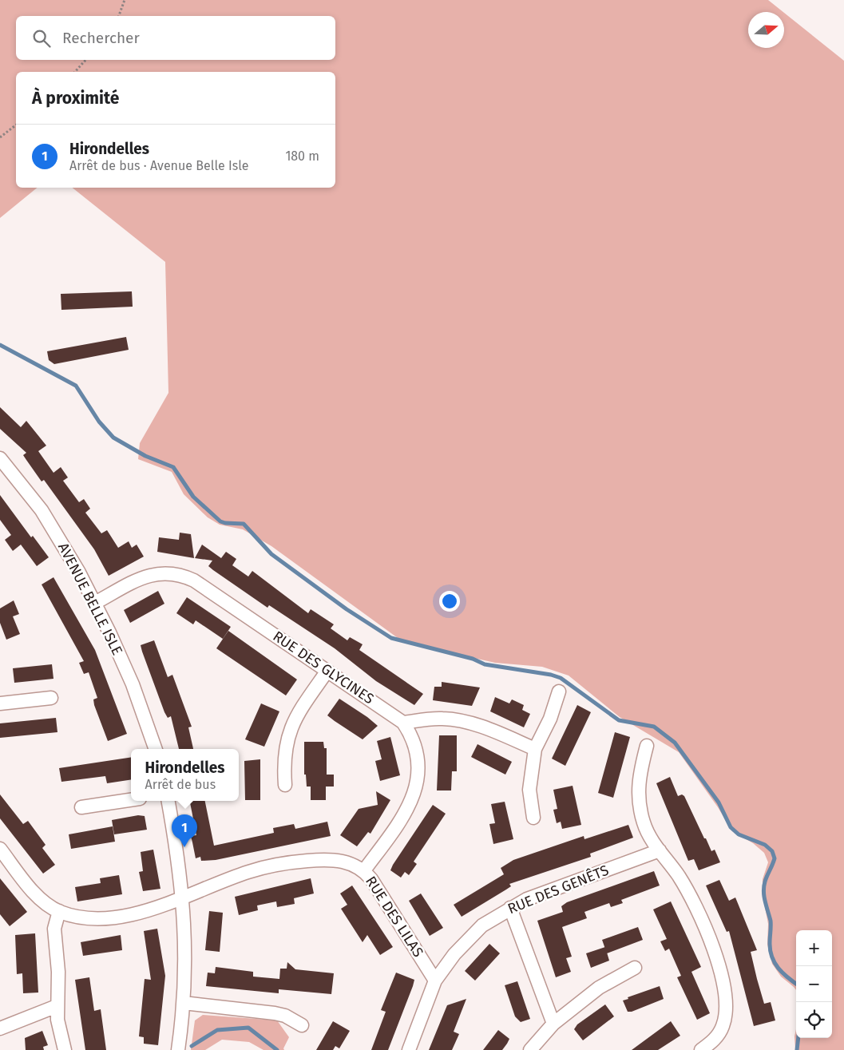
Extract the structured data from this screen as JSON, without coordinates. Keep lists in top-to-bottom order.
{
  "streets": {
    "street": [
      "AVENUE BELLE ISLE",
      "RUE DES GLYCINES",
      "RUE DES GENÊTS",
      "RUE DES LILAS"
    ]
  },
  "crossings": [
    ["AVENUE BELLE ISLE", "RUE DES GLYCINES"],
    ["RUE DES GLYCINES", "RUE DES LILAS"],
    ["RUE DES GENÊTS", "RUE DES LILAS"]
  ],
  "north": "right",
  "page": {
    "search": "Rechercher",
    "heading": "À proximité",
    "list": [
      {
        "mark": "1",
        "name": "Hirondelles",
        "note": "Arrêt de bus · Avenue Belle Isle",
        "value": "180 m"
      }
    ],
    "popup": ["Hirondelles", "Arrêt de bus"],
    "pins": "1",
    "map_buttons": ["+", "−"]
  }
}
